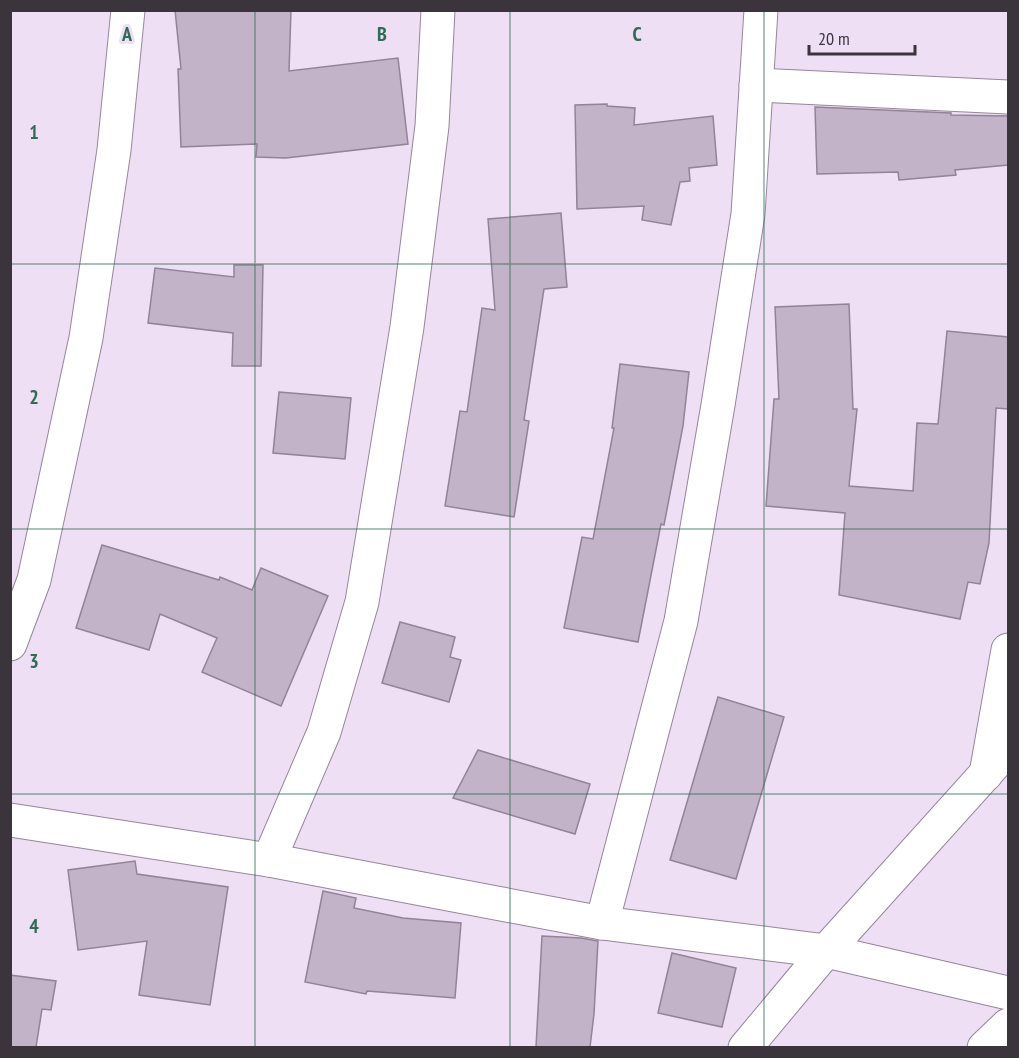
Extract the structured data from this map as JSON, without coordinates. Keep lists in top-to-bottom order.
{
  "scale_bar": "20 m",
  "grid": {
    "columns": ["A", "B", "C"],
    "rows": [
      "1",
      "2",
      "3",
      "4"
    ]
  }
}
